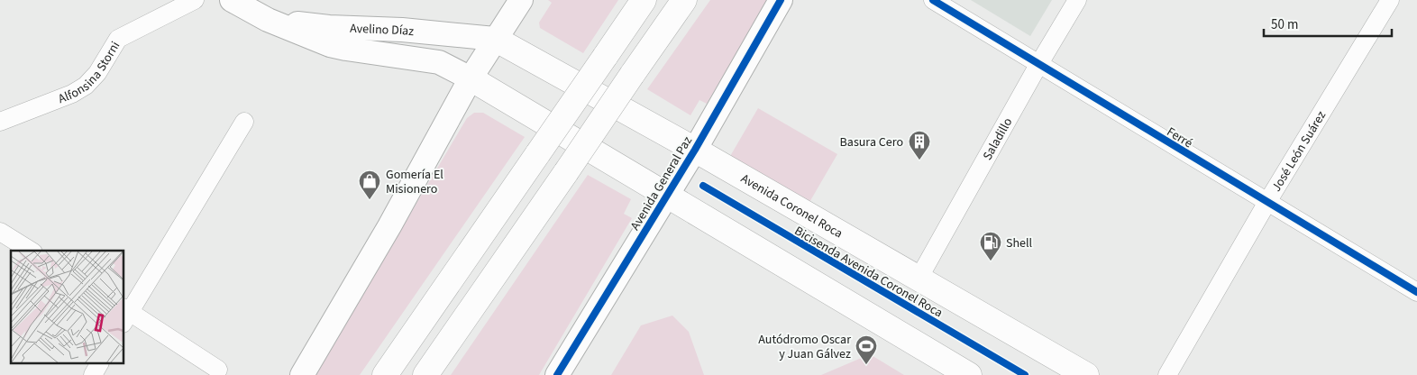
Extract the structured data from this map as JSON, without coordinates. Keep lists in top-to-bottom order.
{
  "streets": {
    "main road": ["Avenida Coronel Roca"],
    "street": [
      "Avelino Díaz",
      "Alfonsina Storni",
      "Ferré",
      "Saladillo",
      "José León Suárez",
      "Avenida General Paz"
    ],
    "cycle path": ["Bicisenda Avenida Coronel Roca"]
  },
  "crossings": [
    ["Avelino Díaz", "Avenida Coronel Roca"],
    ["Ferré", "Saladillo"],
    ["Ferré", "José León Suárez"],
    ["Saladillo", "Avenida Coronel Roca"],
    ["Avenida General Paz", "Avenida Coronel Roca"]
  ],
  "places": {
    "building": ["Basura Cero"],
    "shop": ["Gomería El Misionero"],
    "fuel station": ["Shell"],
    "sports": ["Autódromo Oscar y Juan Gálvez"]
  },
  "scale_bar": "50 m"
}
